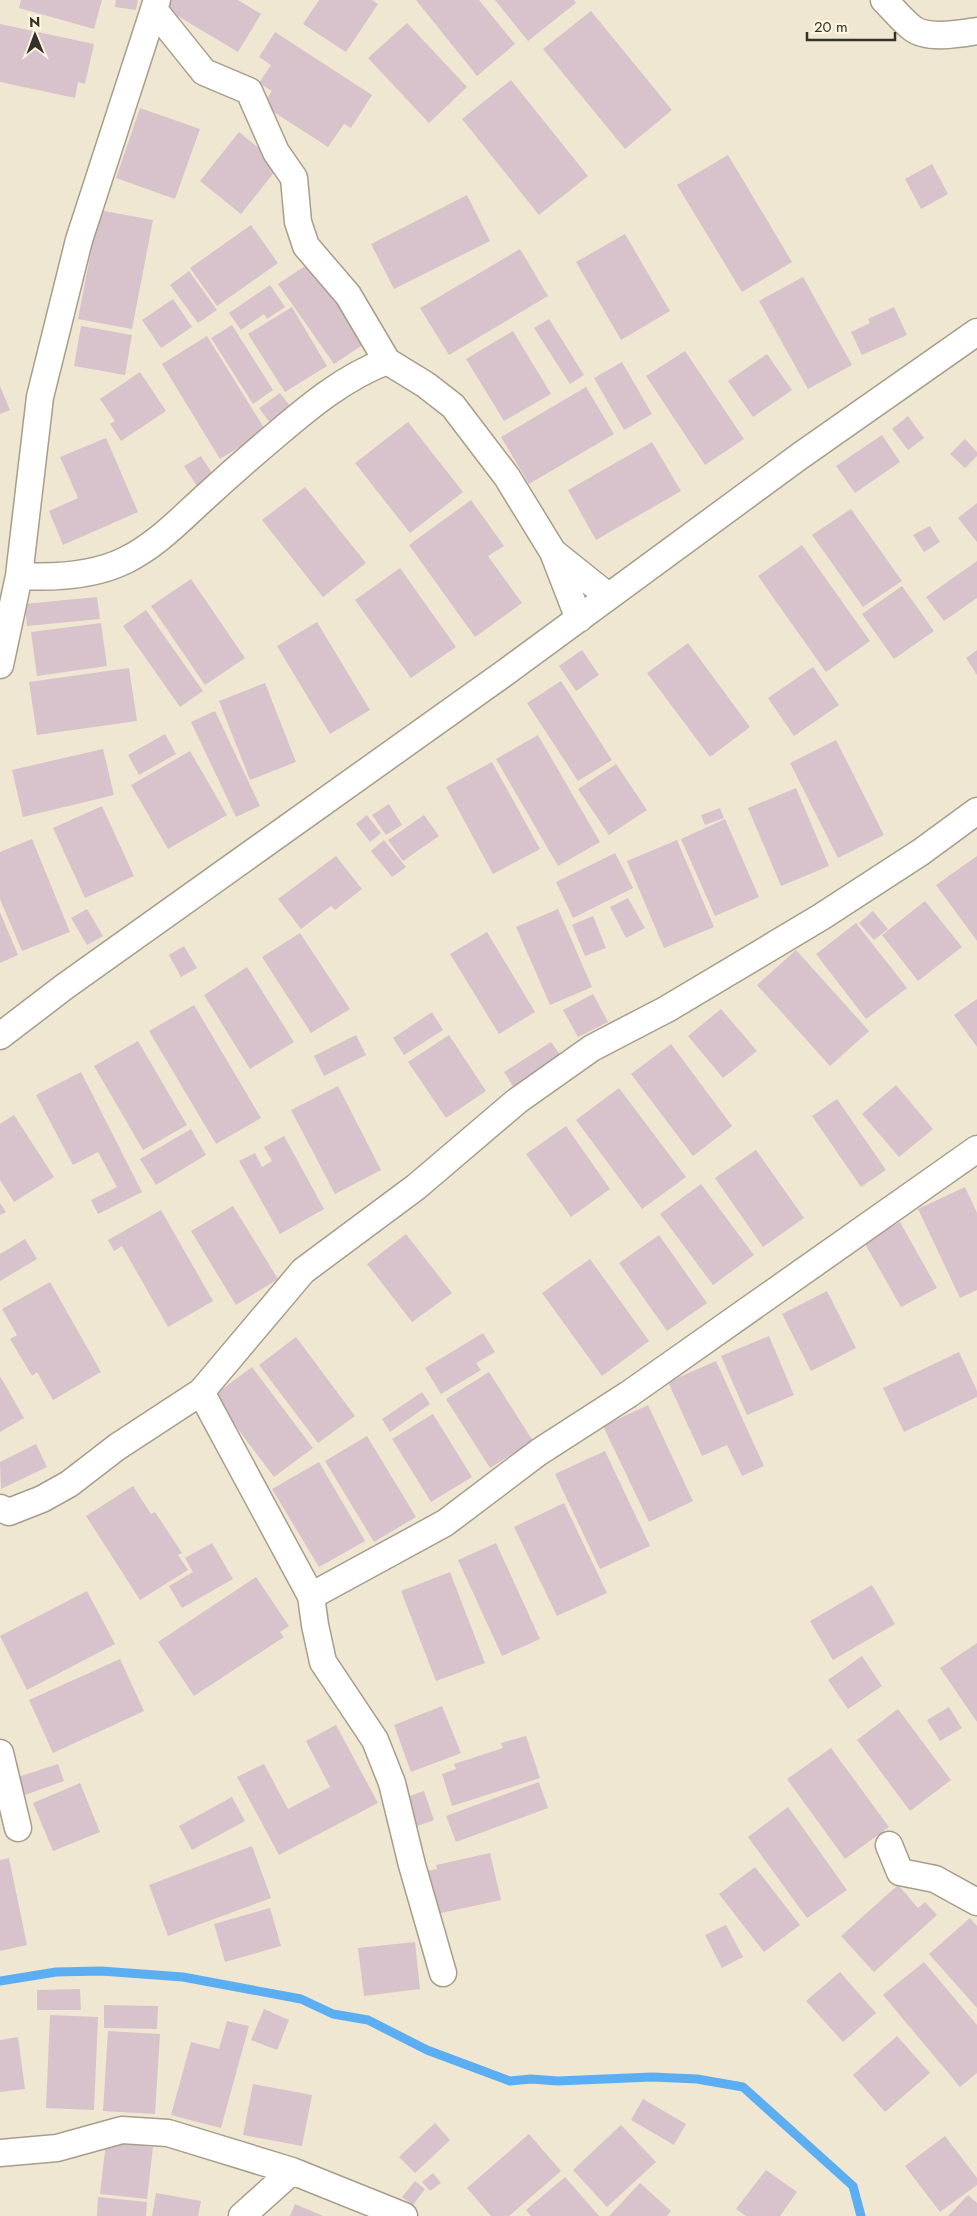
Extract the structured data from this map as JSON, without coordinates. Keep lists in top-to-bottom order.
{
  "scale_bar": "20 m",
  "north": "top"
}
